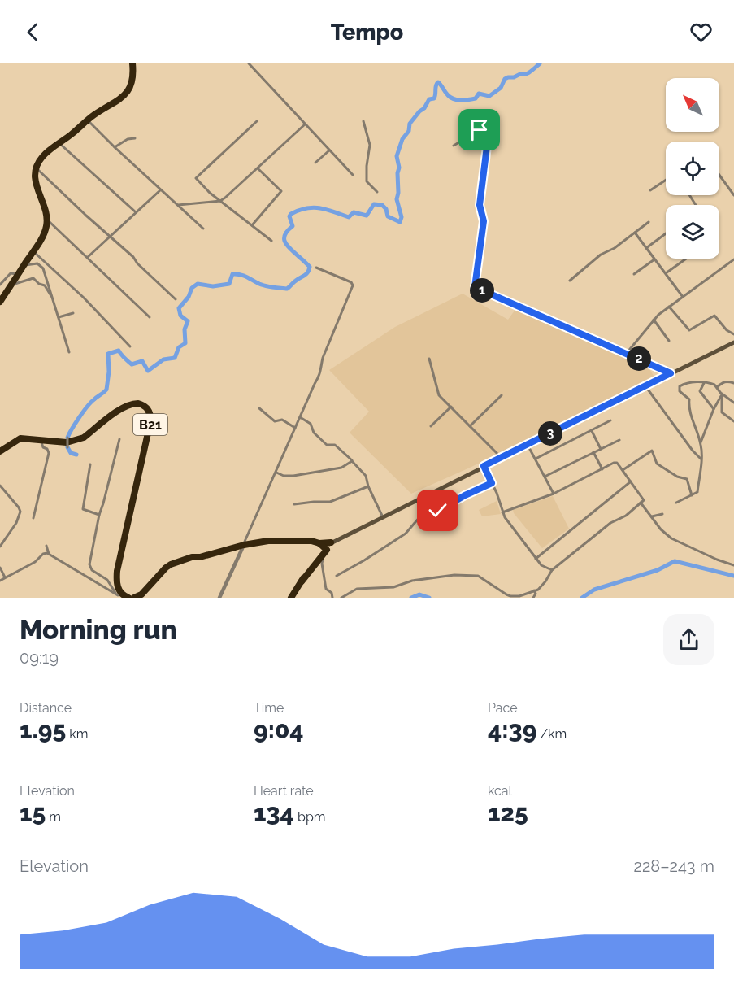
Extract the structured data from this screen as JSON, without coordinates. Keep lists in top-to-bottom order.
{
  "streets": {
    "highway": ["B21"]
  },
  "north": "top left",
  "page": {
    "header": "Tempo",
    "pins": ["1", "2", "3"],
    "heading": ["Morning run", "09:19"],
    "stats": [
      ["Distance", "1.95 km"],
      ["Time", "9:04"],
      ["Pace", "4:39 /km"],
      ["Elevation", "15 m"],
      ["Heart rate", "134 bpm"],
      ["kcal", "125"]
    ],
    "chart": ["Elevation", "228–243 m"]
  }
}
